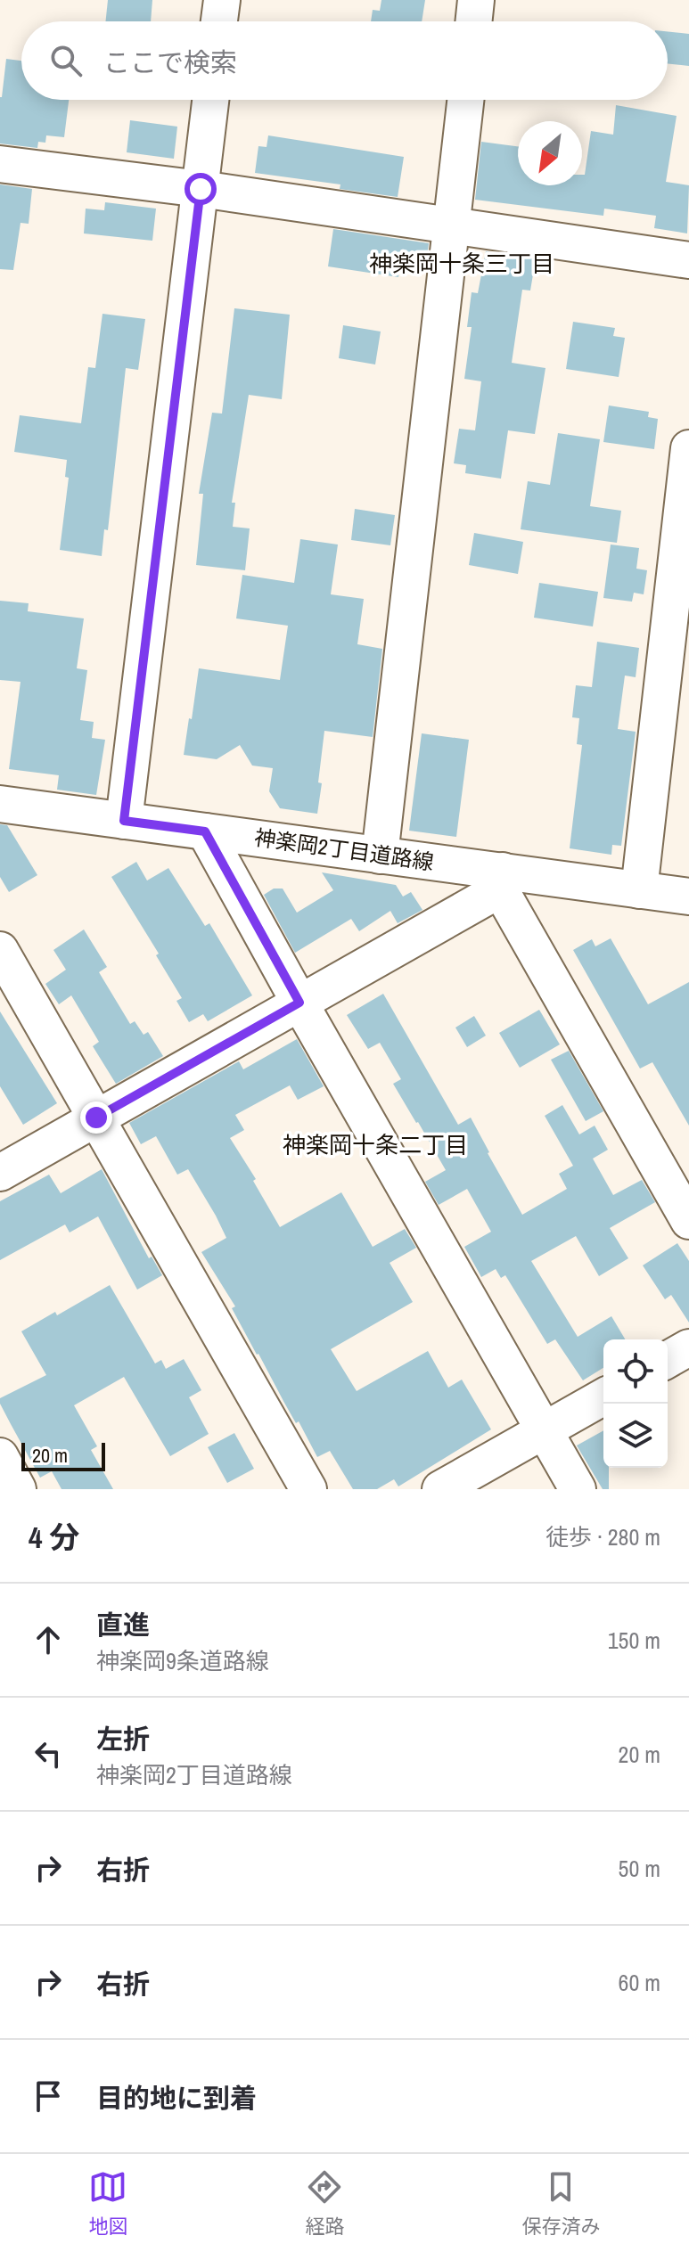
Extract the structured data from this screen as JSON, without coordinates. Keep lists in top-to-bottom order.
{
  "streets": {
    "street": ["神楽岡2丁目道路線"]
  },
  "districts": ["神楽岡十条三丁目", "神楽岡十条二丁目"],
  "scale_bar": "20 m",
  "north": "bottom left",
  "page": {
    "search": "ここで検索",
    "scale": "20 m",
    "heading": ["4 分", "徒歩 · 280 m"],
    "list": [
      ["直進", "神楽岡9条道路線", "150 m"],
      ["左折", "神楽岡2丁目道路線", "20 m"],
      ["右折", "50 m"],
      ["右折", "60 m"],
      "目的地に到着"
    ],
    "nav": ["地図", "経路", "保存済み"]
  }
}
